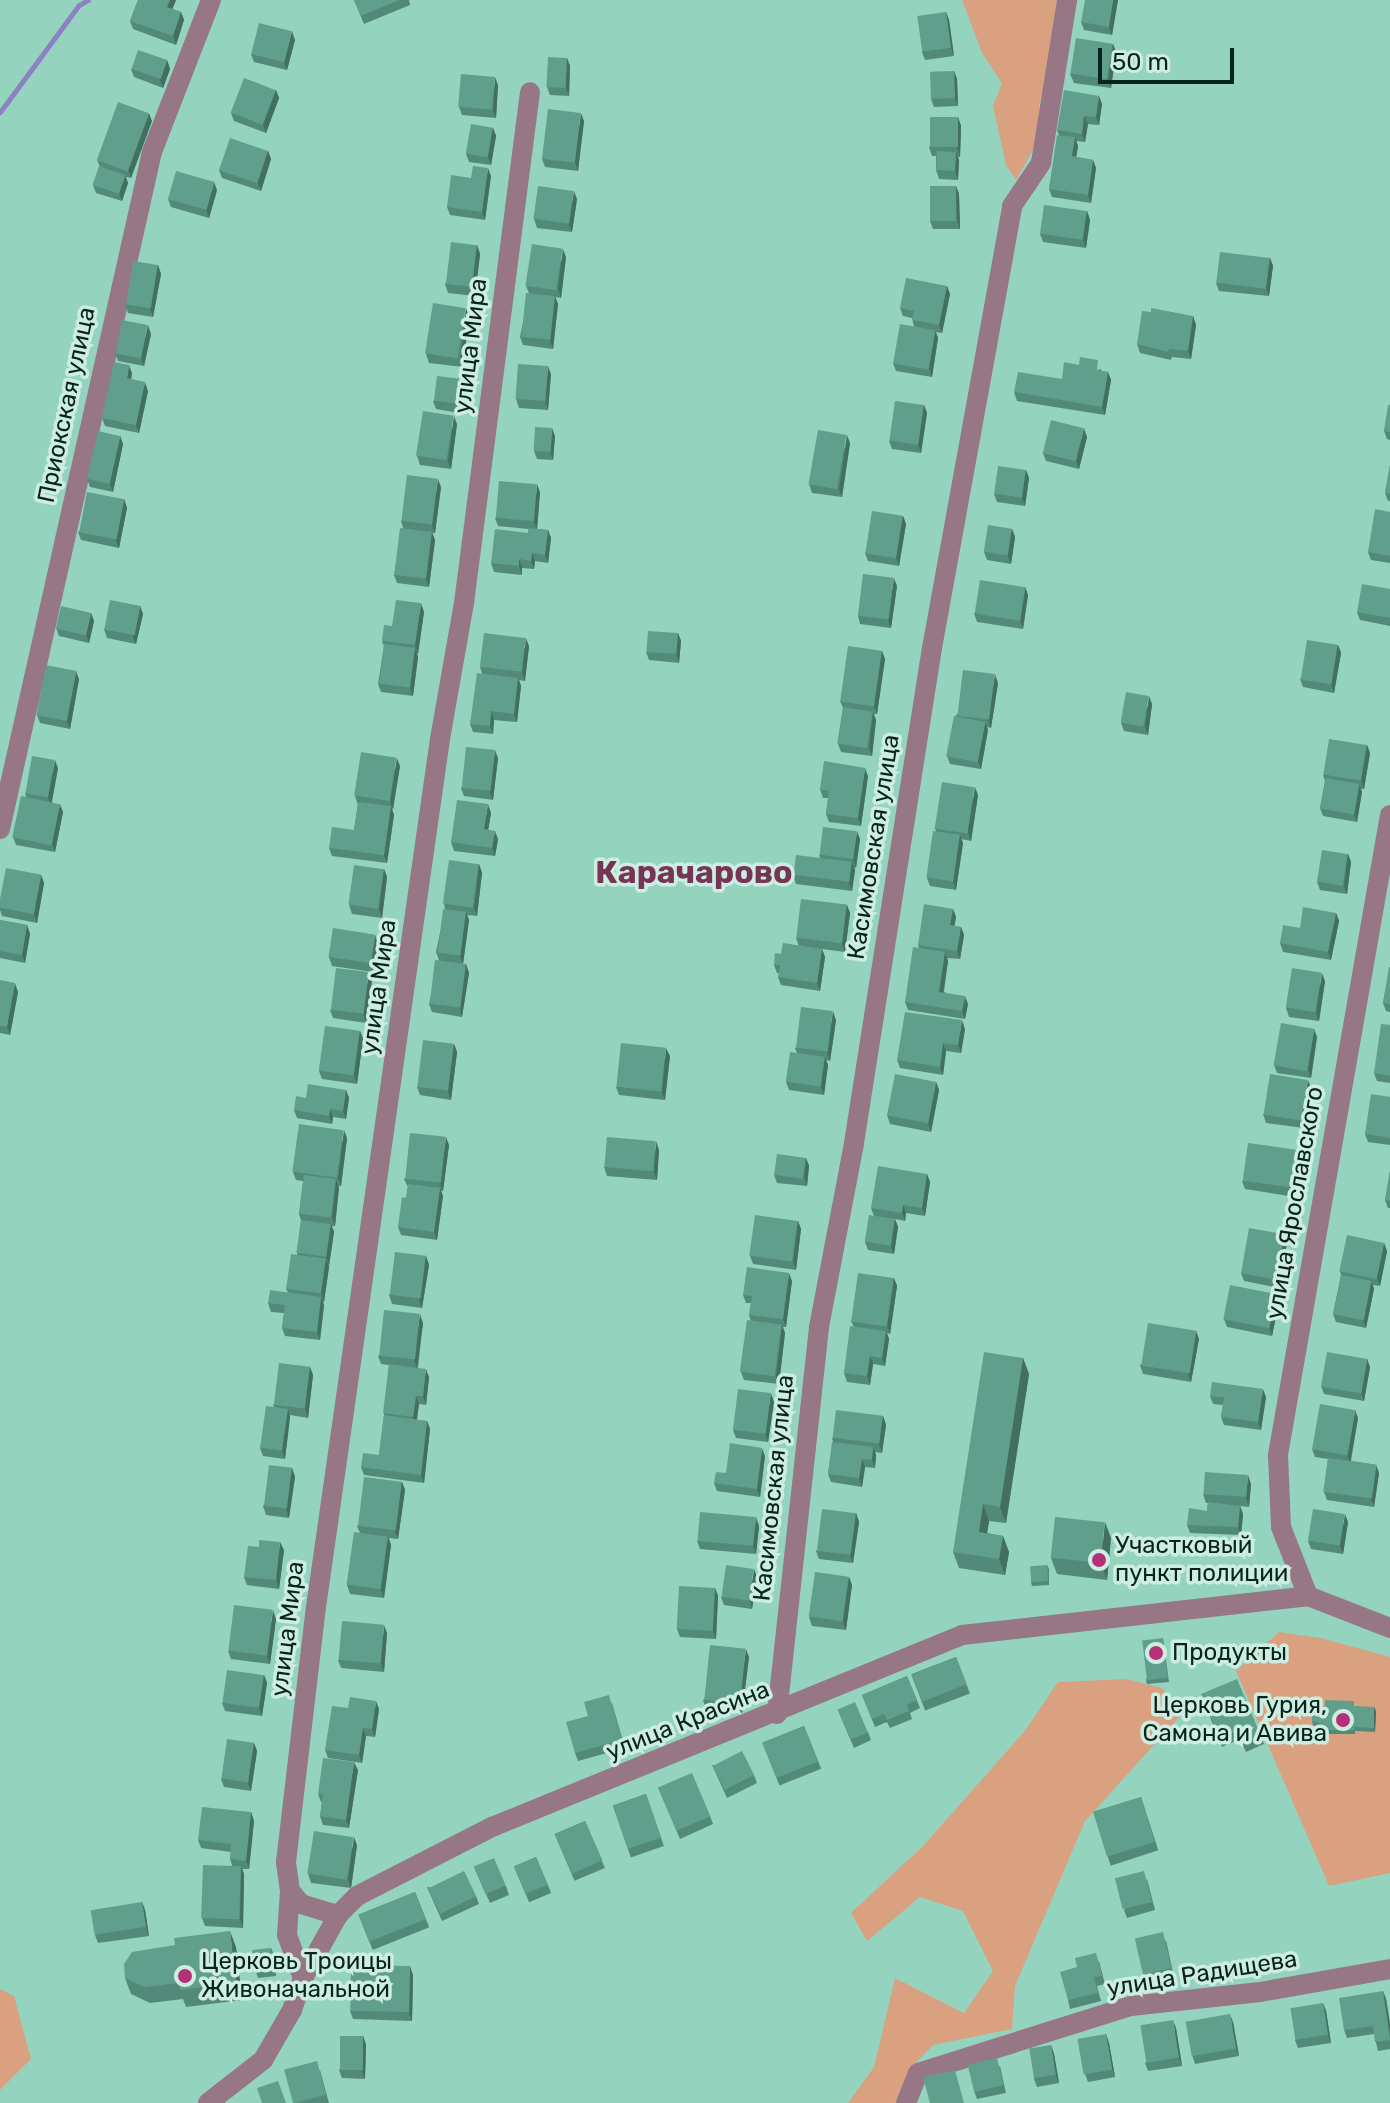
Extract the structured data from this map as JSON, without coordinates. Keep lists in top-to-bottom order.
{
  "streets": {
    "street": [
      "улица Мира",
      "Приокская улица",
      "Касимовская улица",
      "улица Ярославского",
      "улица Красина",
      "улица Радищева"
    ]
  },
  "crossings": [
    ["улица Мира", "улица Красина"],
    ["Касимовская улица", "улица Красина"],
    ["улица Ярославского", "улица Красина"]
  ],
  "districts": ["Карачарово"],
  "places": [
    "Участковый пункт полиции",
    "Продукты",
    "Церковь Гурия, Самона и Авива",
    "Церковь Троицы Живоначальной"
  ],
  "scale_bar": "50 m"
}
